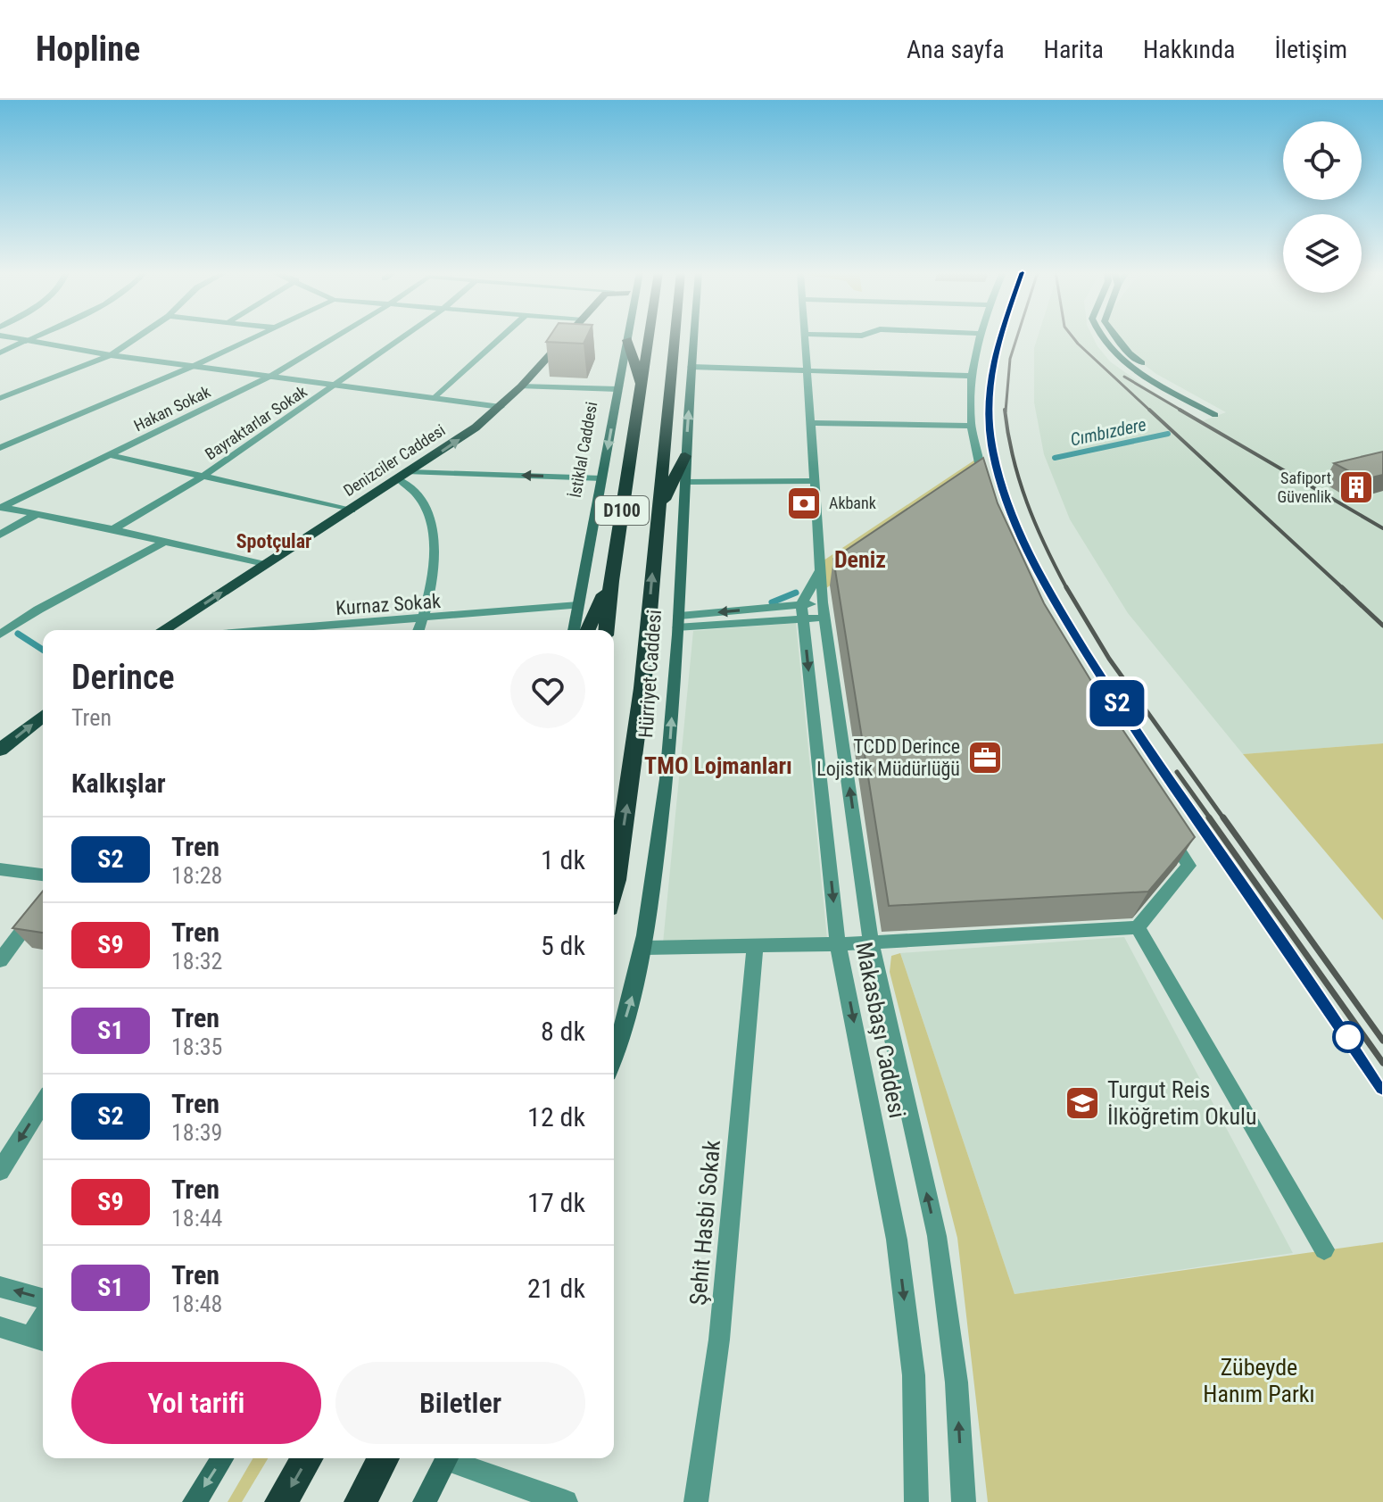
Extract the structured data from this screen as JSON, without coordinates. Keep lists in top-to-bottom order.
{
  "streets": {
    "highway": ["D100"],
    "main road": ["İstiklal Caddesi", "Denizciler Caddesi", "Hürriyet Caddesi"],
    "street": [
      "Hakan Sokak",
      "Bayraktarlar Sokak",
      "Kurnaz Sokak",
      "Makasbaşı Caddesi",
      "Şehit Hasbi Sokak"
    ]
  },
  "crossings": [
    ["İstiklal Caddesi", "Kurnaz Sokak"]
  ],
  "one_way": ["Denizciler Caddesi", "Hürriyet Caddesi"],
  "districts": ["Spotçular", "Deniz", "TMO Lojmanları"],
  "water": ["Cımbızdere"],
  "parks": ["Zübeyde Hanım Parkı"],
  "places": {
    "building": ["Safiport Güvenlik"],
    "bank": ["Akbank"],
    "office": ["TCDD Derince Lojistik Müdürlüğü"],
    "school or university": ["Turgut Reis İlköğretim Okulu"]
  },
  "page": {
    "header": "Hopline",
    "nav": [
      "Ana sayfa",
      "Harita",
      "Hakkında",
      "İletişim"
    ],
    "on_map": "S2",
    "heading": [
      ["Derince", "Tren"],
      "Kalkışlar"
    ],
    "list": [
      {
        "mark": "S2",
        "name": "Tren",
        "note": "18:28",
        "value": "1 dk"
      },
      {
        "mark": "S9",
        "name": "Tren",
        "note": "18:32",
        "value": "5 dk"
      },
      {
        "mark": "S1",
        "name": "Tren",
        "note": "18:35",
        "value": "8 dk"
      },
      {
        "mark": "S2",
        "name": "Tren",
        "note": "18:39",
        "value": "12 dk"
      },
      {
        "mark": "S9",
        "name": "Tren",
        "note": "18:44",
        "value": "17 dk"
      },
      {
        "mark": "S1",
        "name": "Tren",
        "note": "18:48",
        "value": "21 dk"
      }
    ],
    "buttons": ["Yol tarifi", "Biletler"]
  }
}
